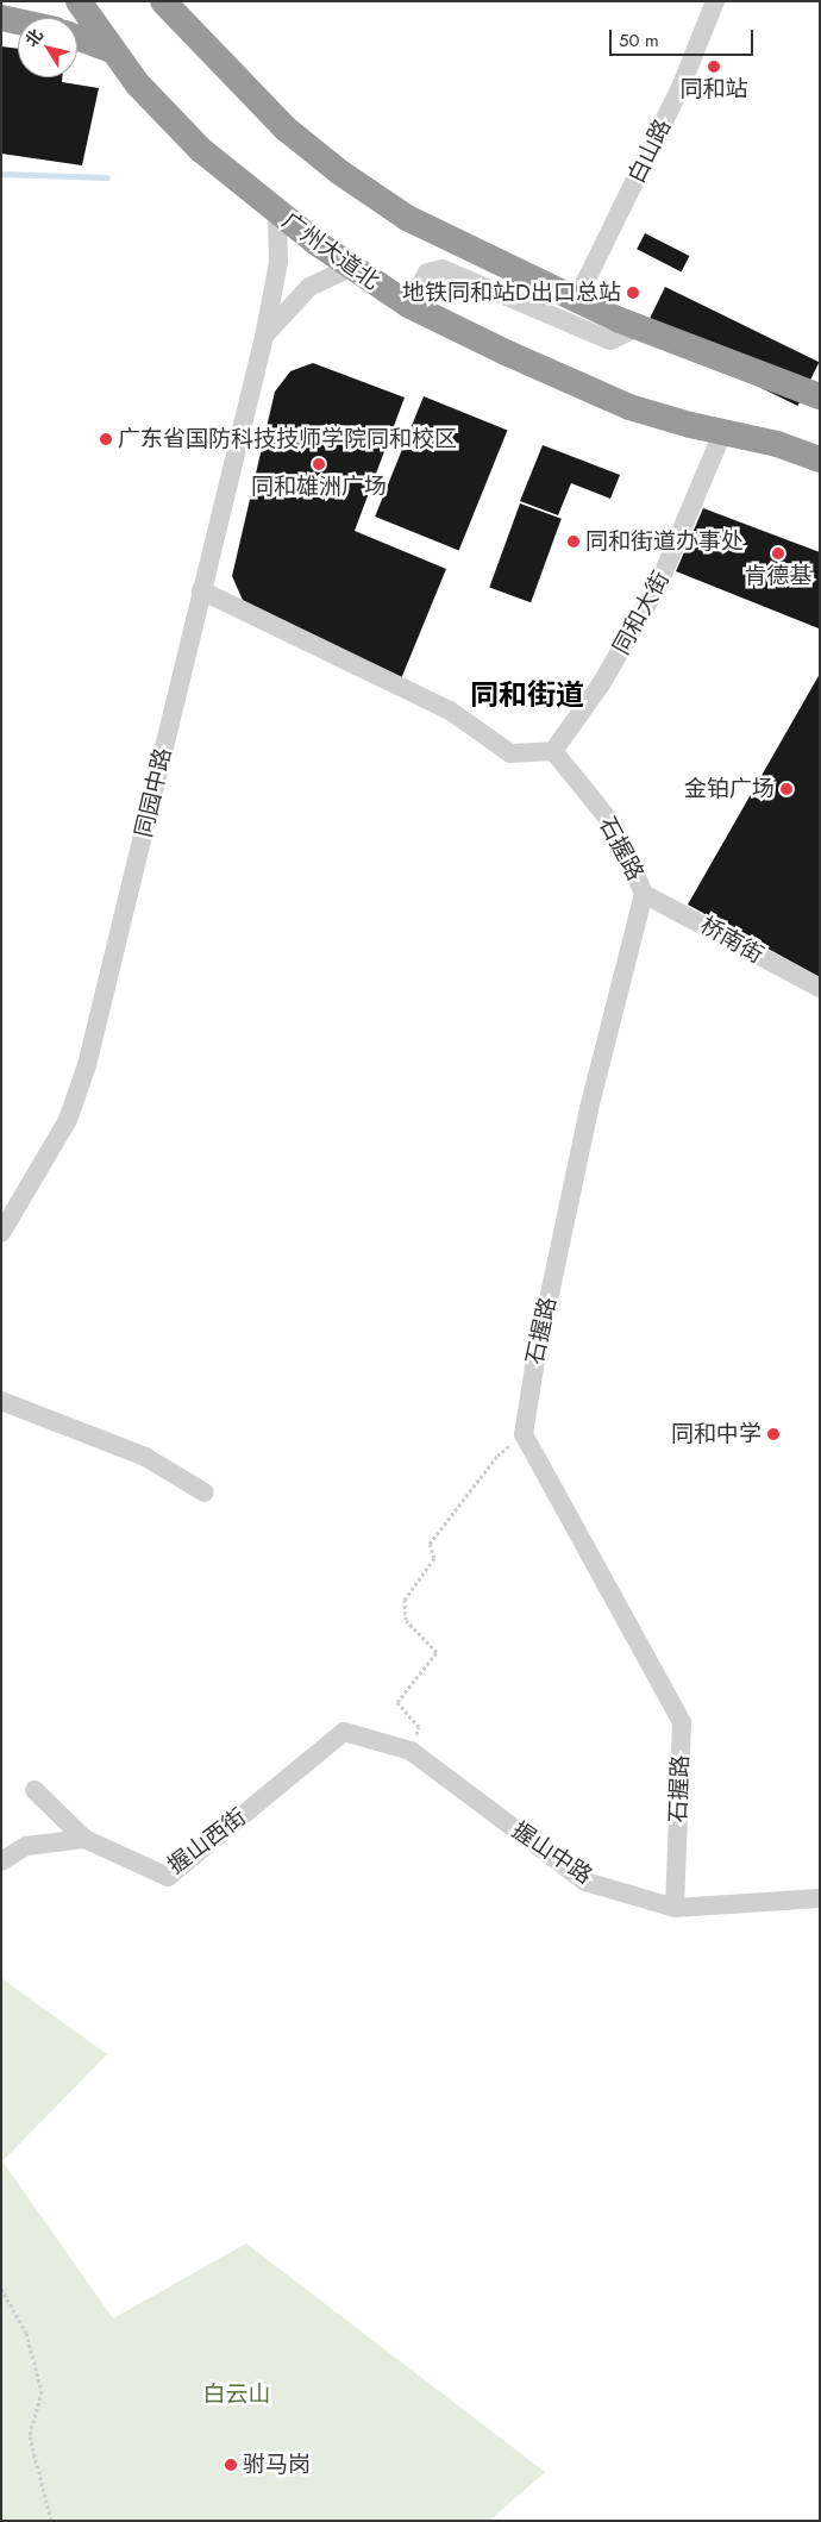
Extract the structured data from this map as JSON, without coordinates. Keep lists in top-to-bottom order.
{
  "streets": {
    "highway": ["广州大道北"],
    "street": [
      "白山路",
      "同和大街",
      "同园中路",
      "石握路",
      "桥南街",
      "握山西街",
      "握山中路"
    ]
  },
  "crossings": [
    ["广州大道北", "同和大街"],
    ["广州大道北", "同园中路"],
    ["同和大街", "石握路"],
    ["石握路", "桥南街"],
    ["石握路", "握山中路"],
    ["握山西街", "握山中路"]
  ],
  "districts": ["同和街道"],
  "parks": ["白云山"],
  "places": [
    "同和站",
    "地铁同和站D出口总站",
    "广东省国防科技技师学院同和校区",
    "同和雄洲广场",
    "同和街道办事处",
    "肯德基",
    "金铂广场",
    "同和中学",
    "驸马岗"
  ],
  "scale_bar": "50 m",
  "north": "top left"
}
